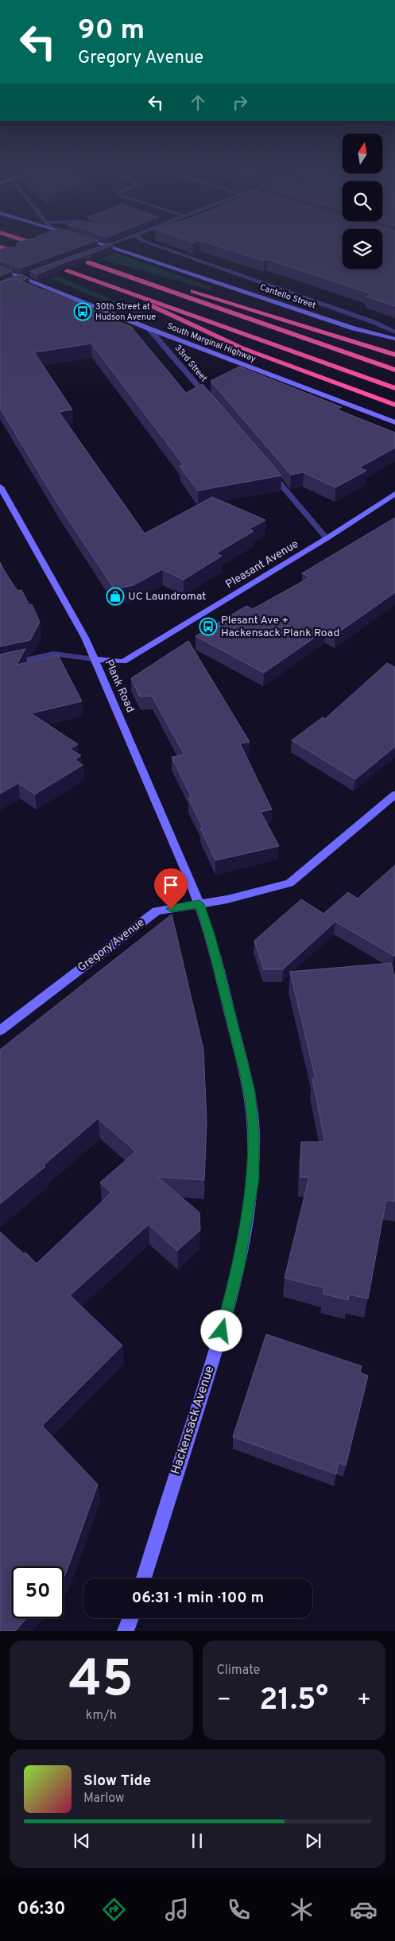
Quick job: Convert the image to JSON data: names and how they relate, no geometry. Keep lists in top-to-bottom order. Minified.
{"streets":{"main road":["Cantello Street","South Marginal Highway","Pleasant Avenue","Plank Road","Gregory Avenue","Hackensack Avenue"],"street":["33rd Street"]},"crossings":[["South Marginal Highway","33rd Street"],["Pleasant Avenue","Plank Road"],["Plank Road","Gregory Avenue"],["Plank Road","Hackensack Avenue"],["Gregory Avenue","Hackensack Avenue"]],"places":{"bus stop":["30th Street at Hudson Avenue","Plesant Ave + Hackensack Plank Road"],"shop":["UC Laundromat"]},"north":"top","page":{"turn":["90 m","Gregory Avenue"],"limit":"50","trip":"06:31 · 1 min · 100 m","tile":[["45","km/h"],"Climate"],"heat":["−","21.5°","+"],"song":["Slow Tide","Marlow"],"tabs":"06:30"}}
